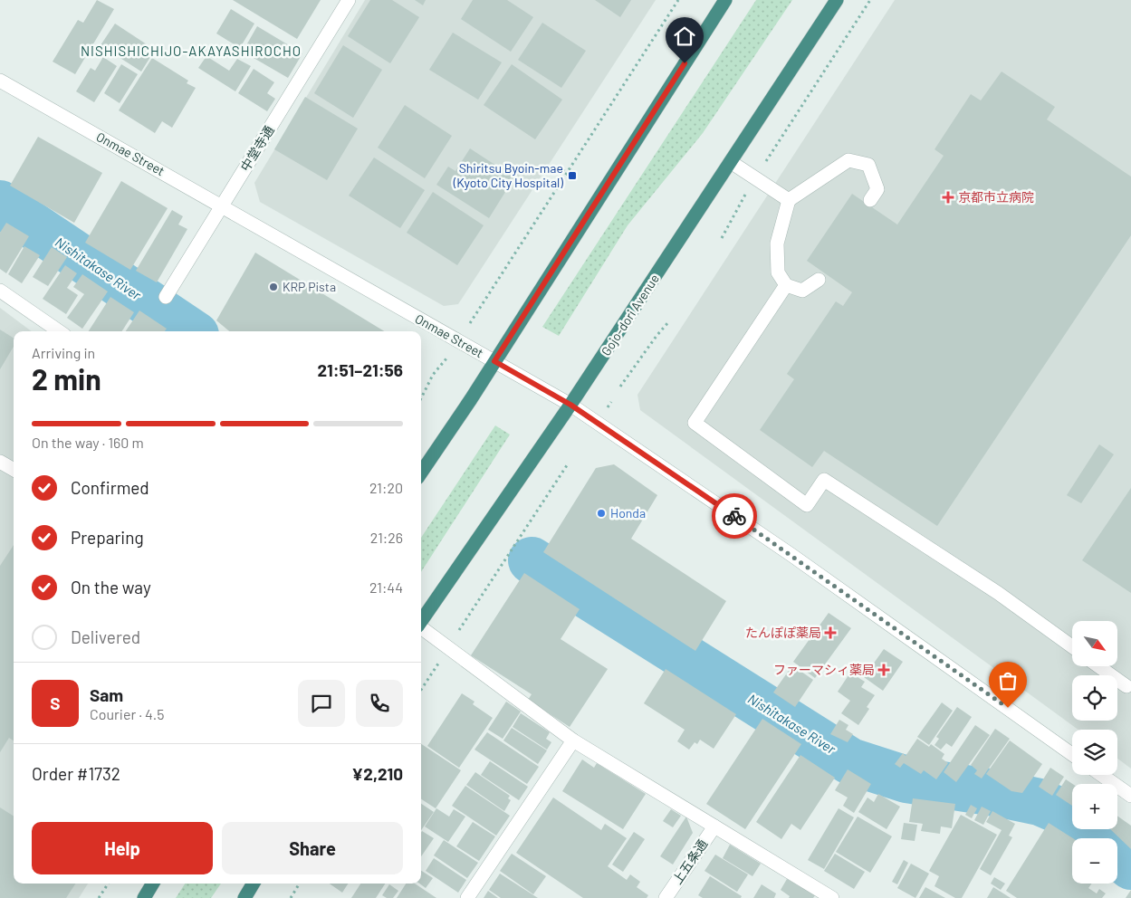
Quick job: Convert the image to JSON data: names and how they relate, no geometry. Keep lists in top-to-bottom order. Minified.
{"streets":{"highway":["Gojo-dori Avenue"],"street":["中堂寺通","Onmae Street","上五条通"]},"crossings":[["中堂寺通","Onmae Street"],["Onmae Street","Gojo-dori Avenue"]],"districts":["NISHISHICHIJO-AKAYASHIROCHO"],"water":["Nishitakase River"],"places":{"transit":["Shiritsu Byoin-mae (Kyoto City Hospital)"],"health":["京都市立病院","たんぽぽ薬局","ファーマシィ薬局"],"other":["KRP Pista","Honda"]},"north":"bottom right","page":{"heading":["2 min","Arriving in","21:51–21:56"],"panel":["Sam","Courier · 4.5","Order #1732","¥2,210"],"bar":"On the way · 160 m","list":[["Confirmed","21:20"],["Preparing","21:26"],["On the way","21:44"],"Delivered"],"map_buttons":["+","−"],"round":"S","buttons":["Help","Share"]}}
